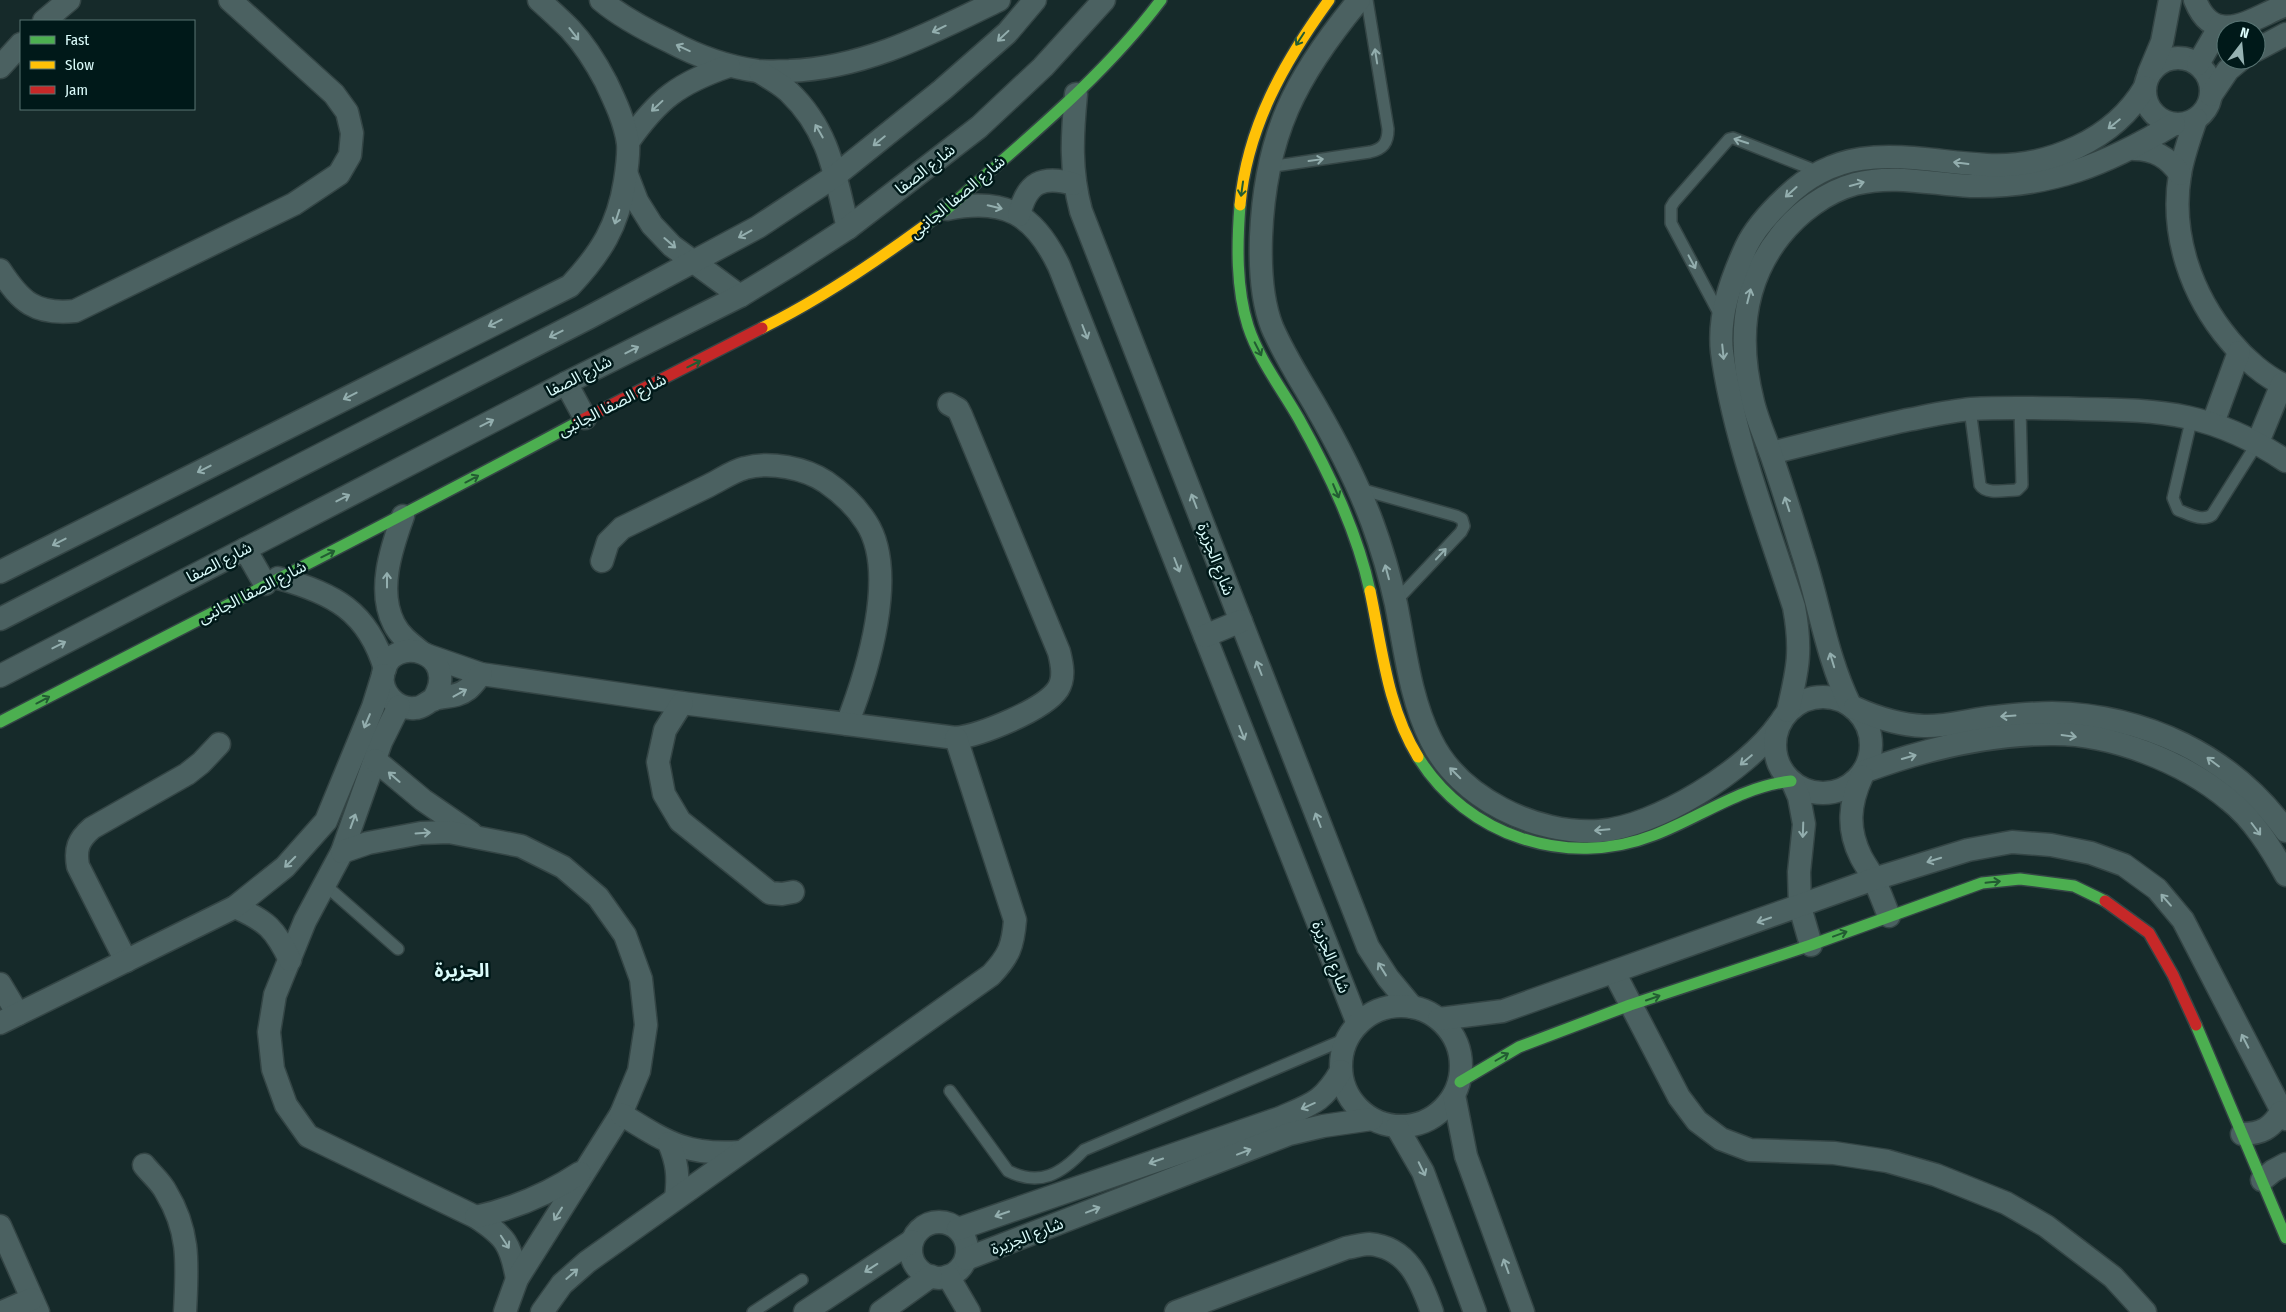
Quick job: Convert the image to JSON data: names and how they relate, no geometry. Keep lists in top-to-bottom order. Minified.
{"streets":{"street":["شارع الصفا","شارع الصفا الجانبى","شارع الجزيرة"]},"crossings":[["شارع الصفا الجانبى","شارع الجزيرة"]],"districts":["الجزيرة"],"legend":["Fast","Slow","Jam"],"north":"top"}
